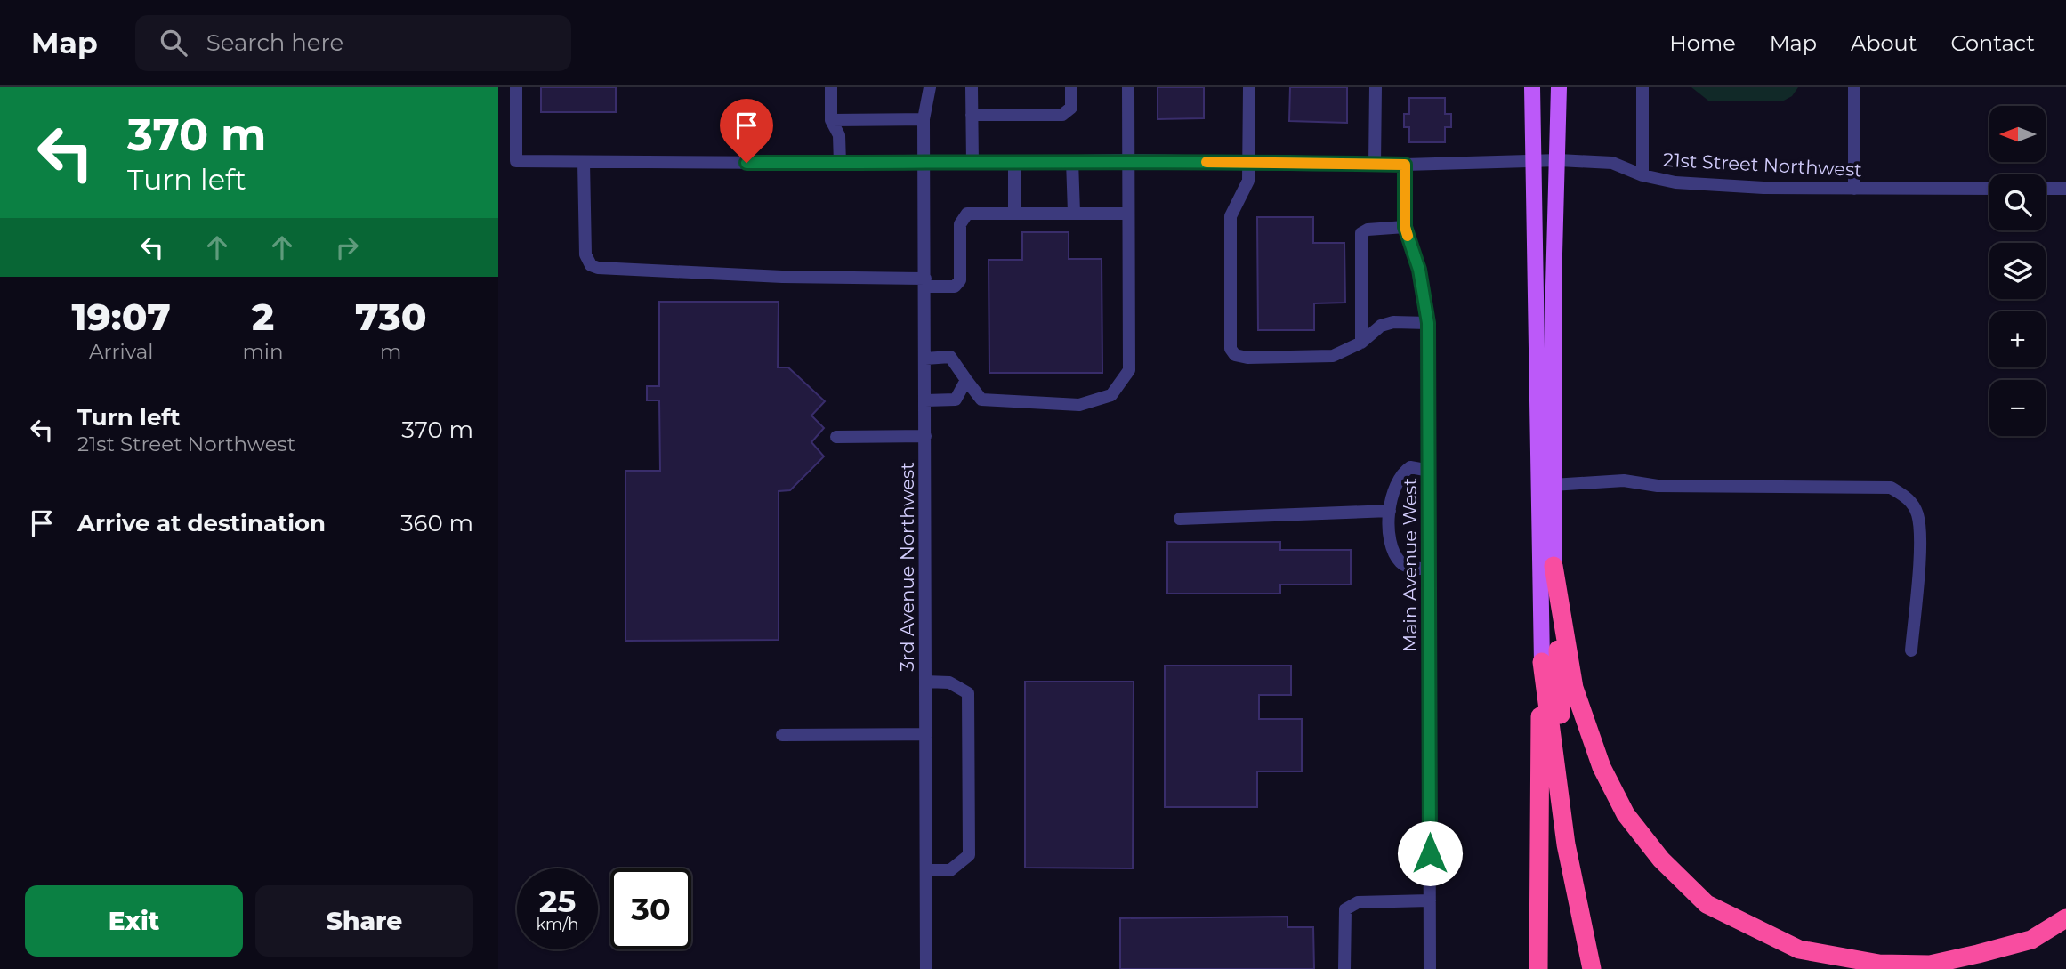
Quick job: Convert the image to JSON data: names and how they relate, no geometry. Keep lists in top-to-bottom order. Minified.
{"streets":{"street":["21st Street Northwest","Main Avenue West","3rd Avenue Northwest"]},"crossings":[["21st Street Northwest","Main Avenue West"],["21st Street Northwest","3rd Avenue Northwest"]],"north":"left","page":{"header":"Map","search":"Search here","nav":["Home","Map","About","Contact"],"turn":["370 m","Turn left"],"map_buttons":["+","−"],"eta":["19:07","Arrival","2","min","730","m"],"list":[{"name":"Turn left","note":"21st Street Northwest","value":"370 m"},{"name":"Arrive at destination","value":"360 m"}],"speed":"25 km/h","limit":"30","buttons":["Exit","Share"]}}
